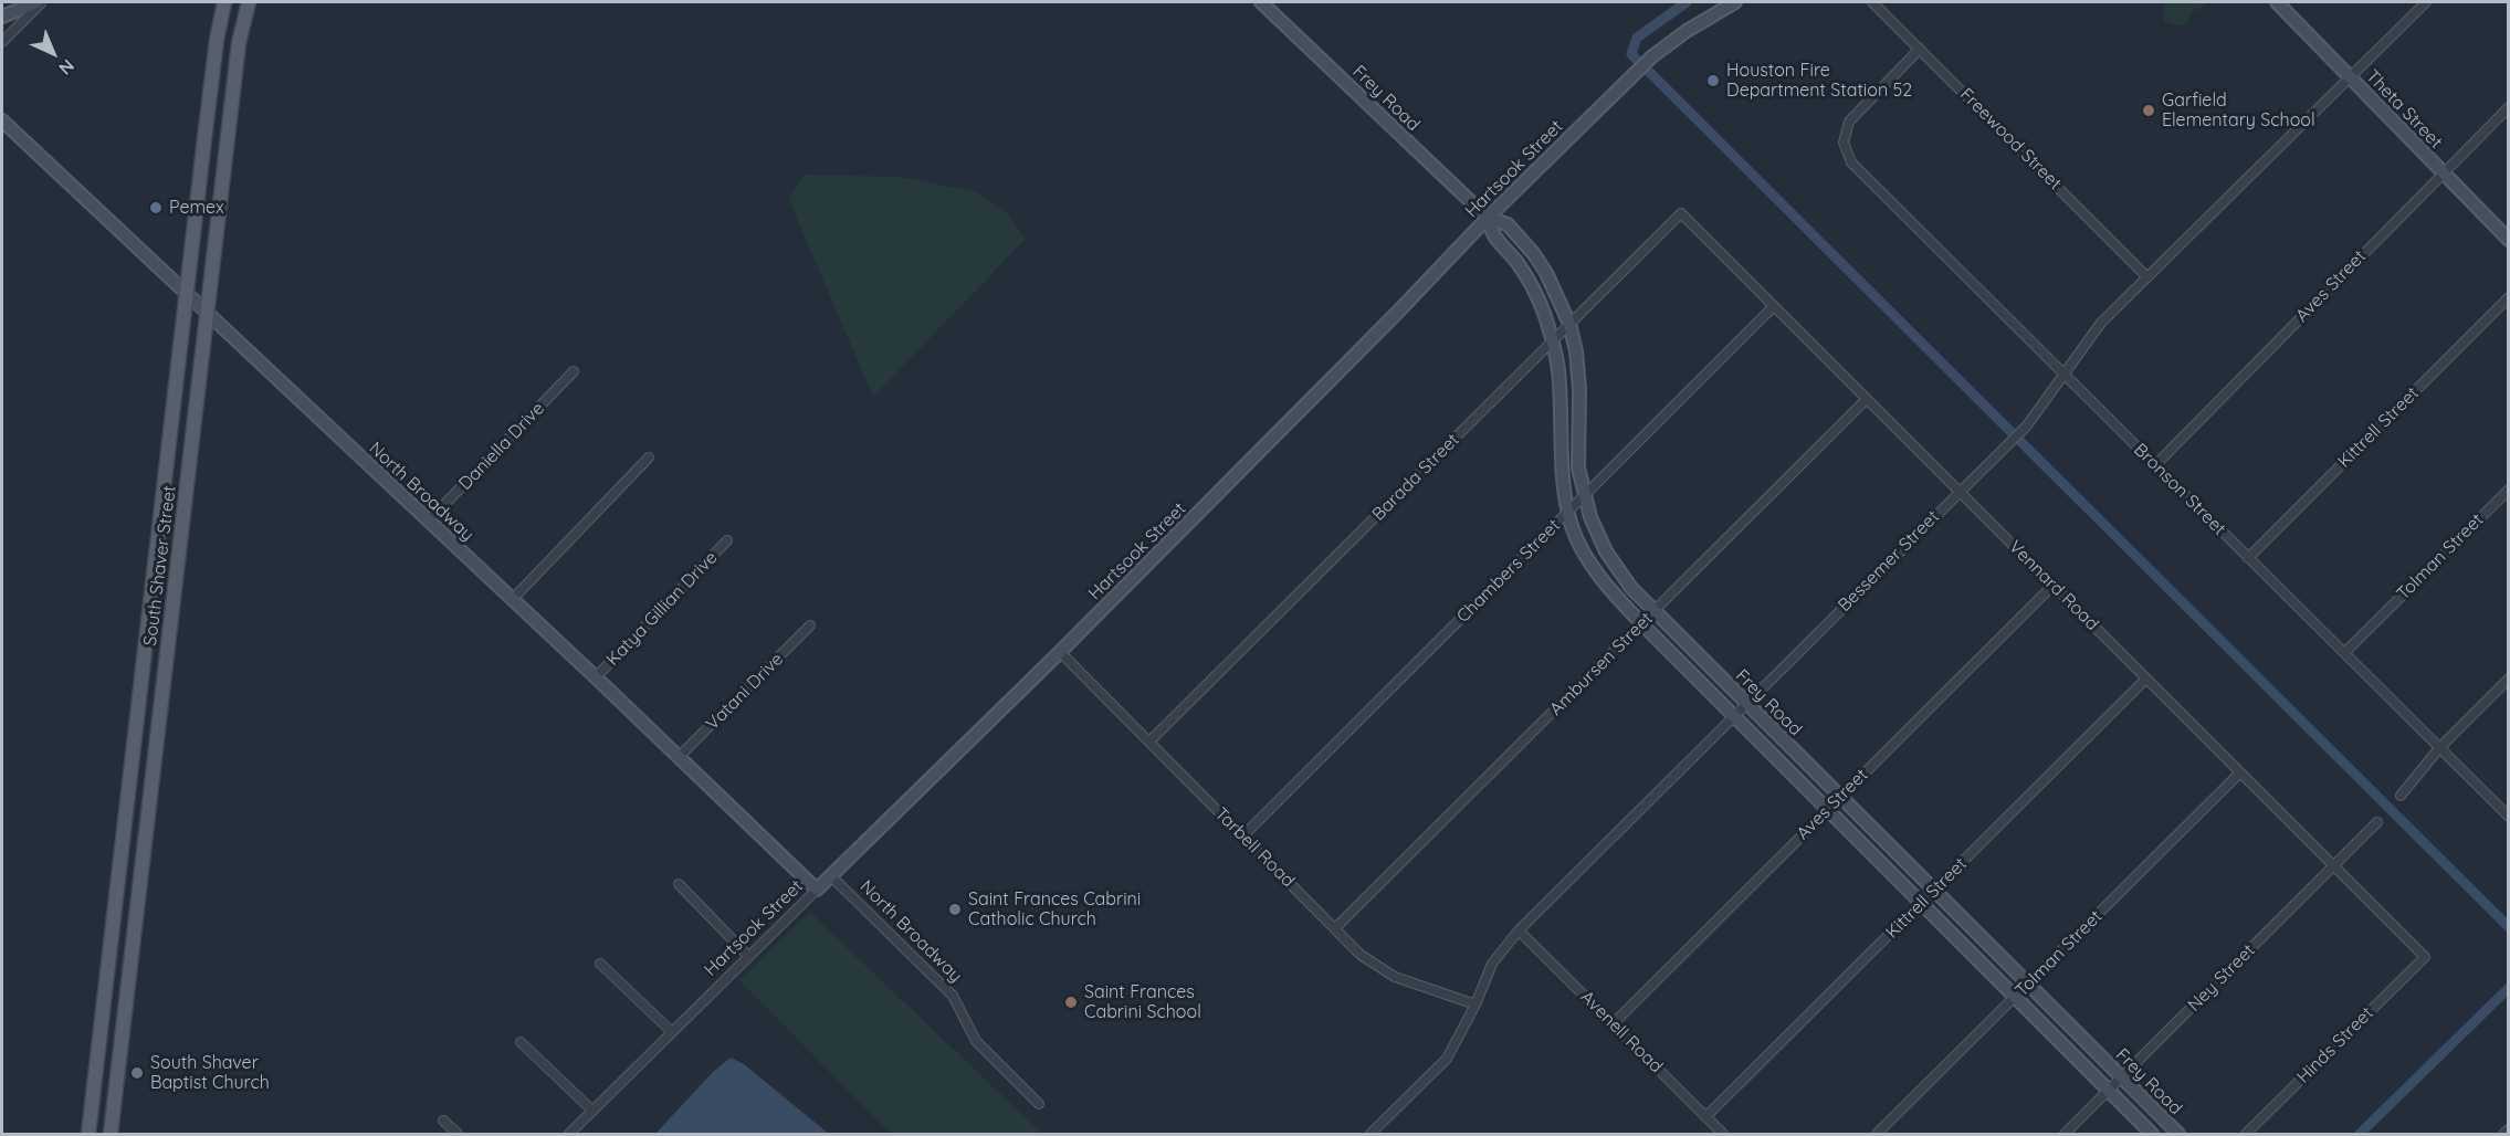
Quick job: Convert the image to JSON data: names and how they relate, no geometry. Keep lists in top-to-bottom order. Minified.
{"streets":{"main road":["South Shaver Street"],"street":["Frey Road","Theta Street","Freewood Street","Hartsook Street","Aves Street","Kittrell Street","Daniella Drive","Barada Street","Bronson Street","North Broadway","Tolman Street","Bessemer Street","Chambers Street","Vennard Road","Katya Gillian Drive","Ambursen Street","Vatani Drive","Tarbell Road","Ney Street","Avenell Road","Hinds Street"]},"crossings":[["Frey Road","Hartsook Street"],["Frey Road","Aves Street"],["Frey Road","Kittrell Street"],["Frey Road","Barada Street"],["Frey Road","Tolman Street"],["Frey Road","Bessemer Street"],["Frey Road","Chambers Street"],["Frey Road","Ambursen Street"],["Frey Road","Ney Street"],["Theta Street","Aves Street"],["Theta Street","Bessemer Street"],["Freewood Street","Bronson Street"],["Freewood Street","Bessemer Street"],["Hartsook Street","North Broadway"],["Hartsook Street","Tarbell Road"],["Aves Street","Bronson Street"],["Aves Street","Vennard Road"],["Aves Street","Avenell Road"],["Kittrell Street","Bronson Street"],["Kittrell Street","Vennard Road"],["Kittrell Street","Avenell Road"],["Daniella Drive","North Broadway"],["Barada Street","Vennard Road"],["Barada Street","Tarbell Road"],["Bronson Street","Tolman Street"],["Bronson Street","Bessemer Street"],["North Broadway","South Shaver Street"],["North Broadway","Katya Gillian Drive"],["North Broadway","Vatani Drive"],["Tolman Street","Vennard Road"],["Bessemer Street","Vennard Road"],["Bessemer Street","Tarbell Road"],["Bessemer Street","Avenell Road"],["Chambers Street","Vennard Road"],["Chambers Street","Tarbell Road"],["Vennard Road","Ambursen Street"],["Vennard Road","Ney Street"],["Vennard Road","Hinds Street"],["Ambursen Street","Tarbell Road"]],"places":["Houston Fire Department Station 52","Garfield Elementary School","Pemex","Saint Frances Cabrini Catholic Church","Saint Frances Cabrini School","South Shaver Baptist Church"],"north":"bottom right"}
